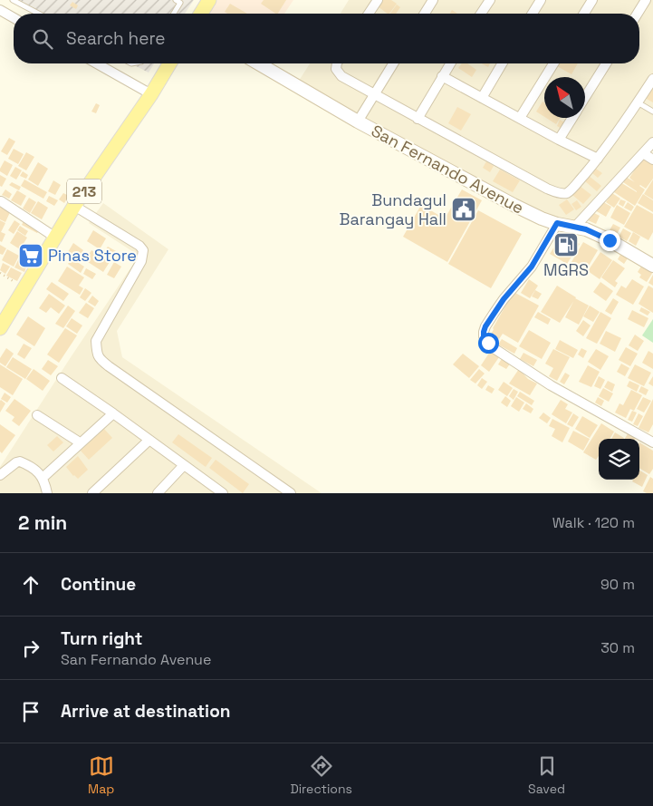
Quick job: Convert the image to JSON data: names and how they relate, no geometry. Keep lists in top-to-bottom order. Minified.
{"streets":{"main road":["San Fernando Avenue","213"]},"places":{"public building":["Bundagul Barangay Hall"],"fuel station":["MGRS"],"supermarket":["Pinas Store"]},"north":"top left","page":{"search":"Search here","heading":["2 min","Walk · 120 m"],"list":[["Continue","90 m"],["Turn right","San Fernando Avenue","30 m"],"Arrive at destination"],"nav":["Map","Directions","Saved"]}}
